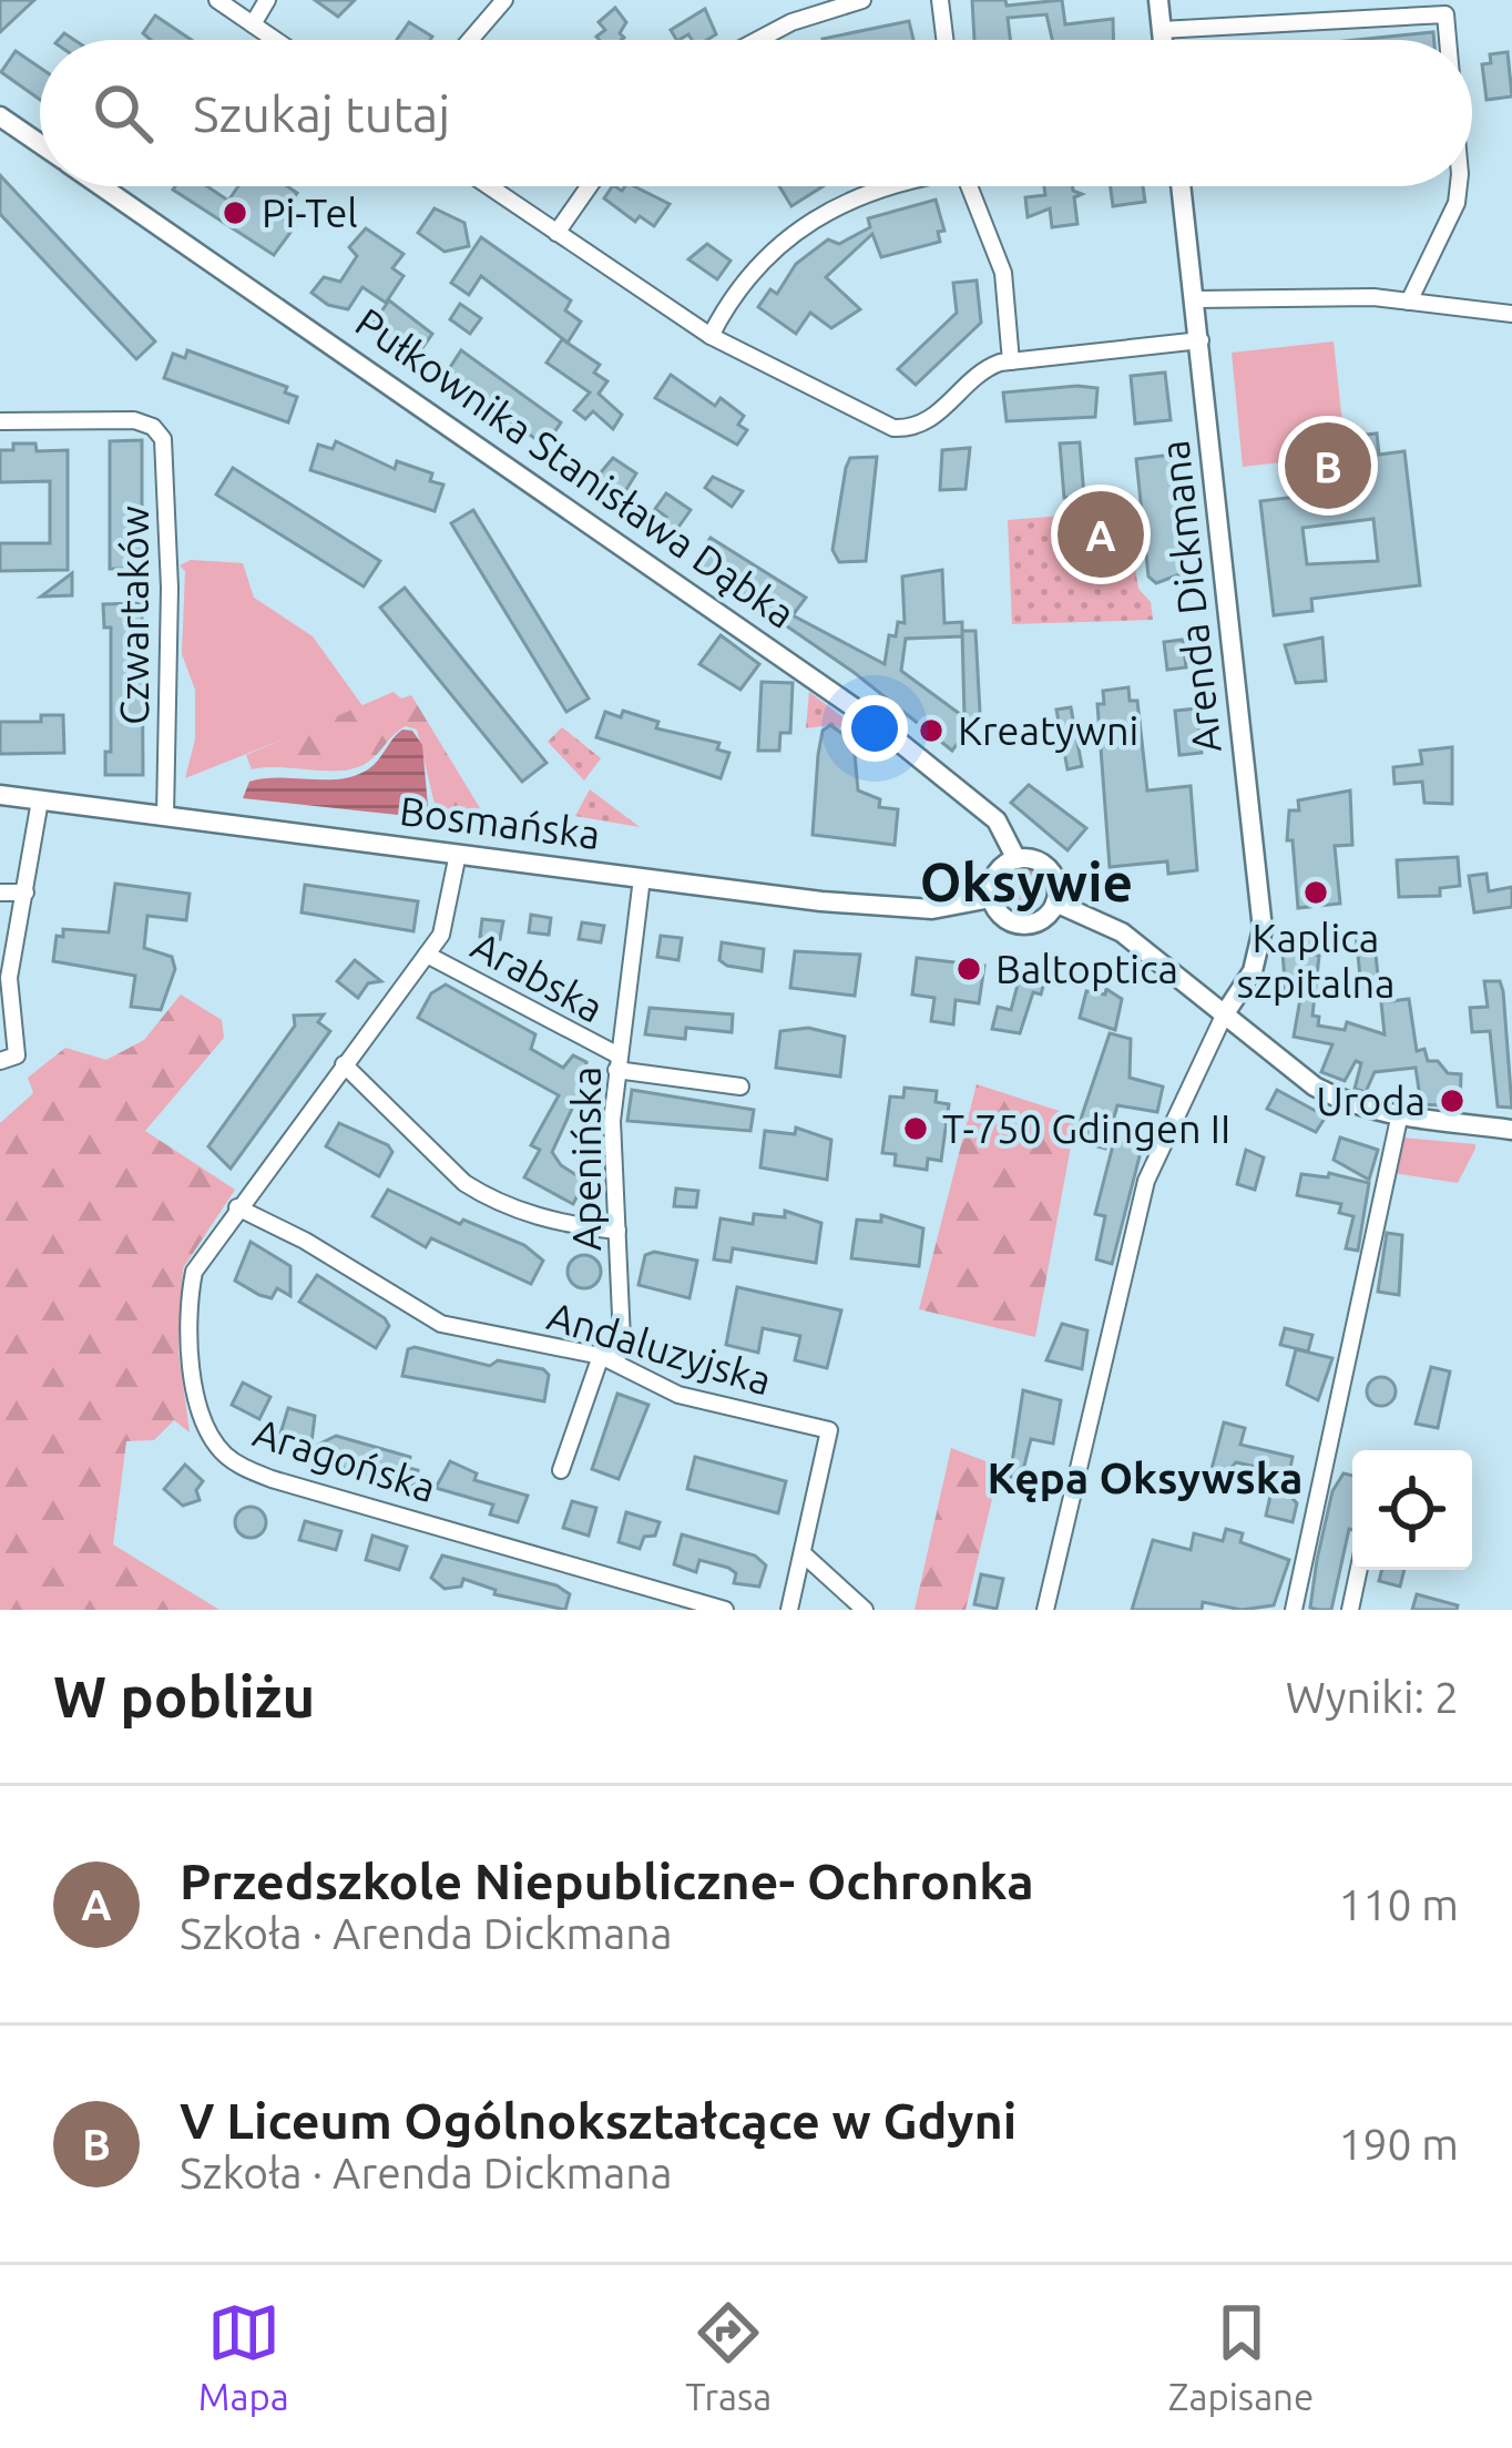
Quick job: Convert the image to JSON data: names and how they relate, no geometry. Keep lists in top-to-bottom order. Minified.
{"streets":{"street":["Pułkownika Stanisława Dąbka","Arenda Dickmana","Czwartaków","Bosmańska","Arabska","Apenińska","Andaluzyjska","Aragońska"]},"crossings":[["Pułkownika Stanisława Dąbka","Bosmańska"],["Czwartaków","Bosmańska"],["Bosmańska","Apenińska"],["Bosmańska","Aragońska"],["Arabska","Apenińska"],["Arabska","Aragońska"],["Apenińska","Andaluzyjska"],["Andaluzyjska","Aragońska"]],"districts":["Oksywie","Kępa Oksywska"],"places":["Pi-Tel","Kreatywni","Kaplica szpitalna","Baltoptica","Uroda","T-750 Gdingen II"],"page":{"search":"Szukaj tutaj","pins":["B","A"],"heading":["W pobliżu","Wyniki: 2"],"list":[{"mark":"A","name":"Przedszkole Niepubliczne- Ochronka","note":"Szkoła · Arenda Dickmana","value":"110 m"},{"mark":"B","name":"V Liceum Ogólnokształcące w Gdyni","note":"Szkoła · Arenda Dickmana","value":"190 m"}],"nav":["Mapa","Trasa","Zapisane"]}}
